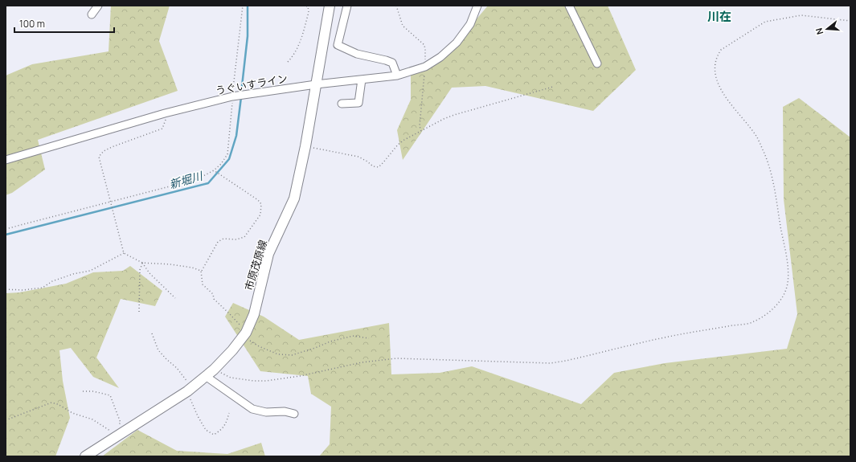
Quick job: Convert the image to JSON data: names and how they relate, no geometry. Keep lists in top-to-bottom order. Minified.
{"streets":{"main road":["市原茂原線"],"street":["うぐいすライン"]},"crossings":[["うぐいすライン","市原茂原線"]],"districts":["川在"],"water":["新堀川"],"scale_bar":"100 m","north":"left"}
